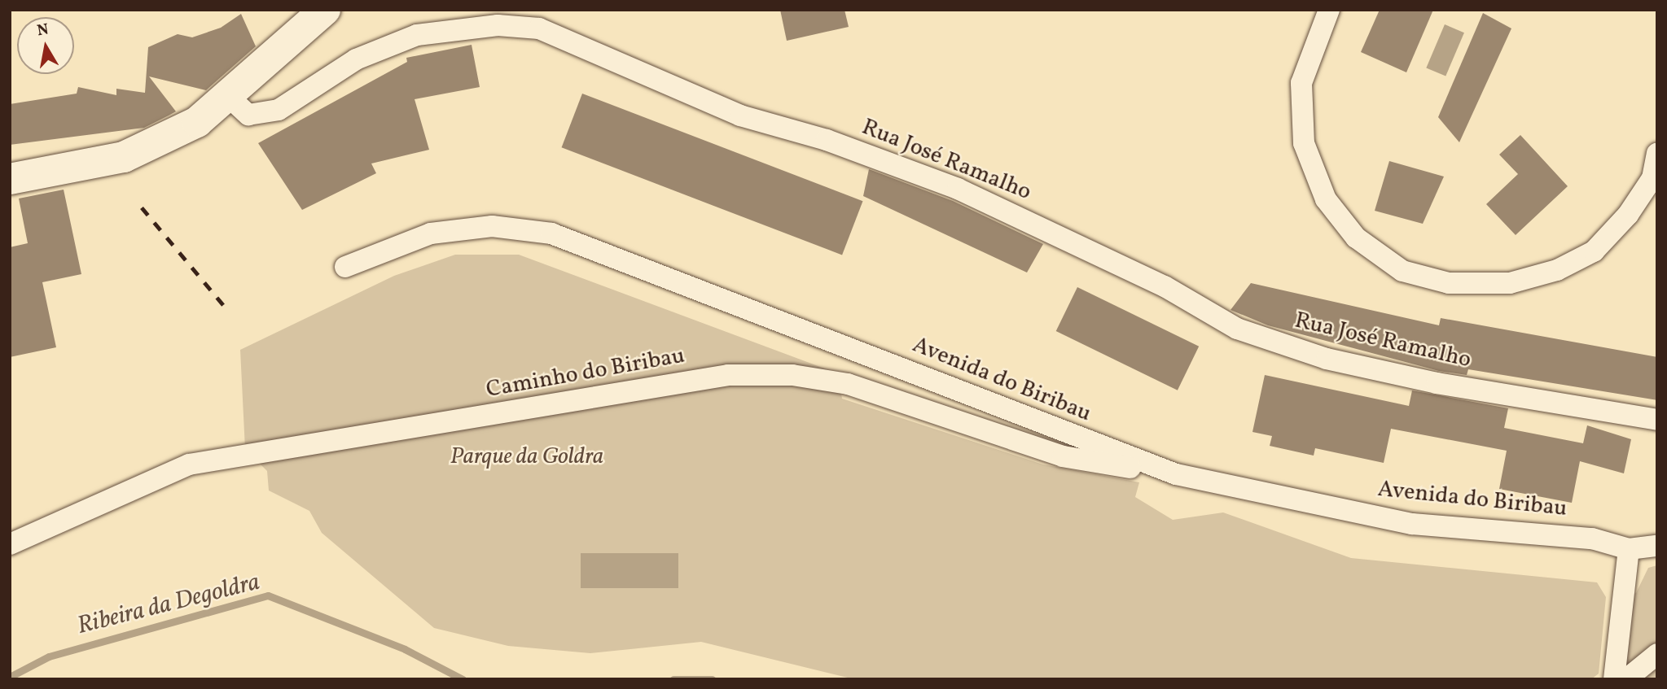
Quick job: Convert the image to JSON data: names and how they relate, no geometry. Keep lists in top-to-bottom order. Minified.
{"streets":{"street":["Rua José Ramalho","Caminho do Biribau","Avenida do Biribau"]},"crossings":[["Caminho do Biribau","Avenida do Biribau"]],"water":["Ribeira da Degoldra"],"parks":["Parque da Goldra"],"north":"top"}
